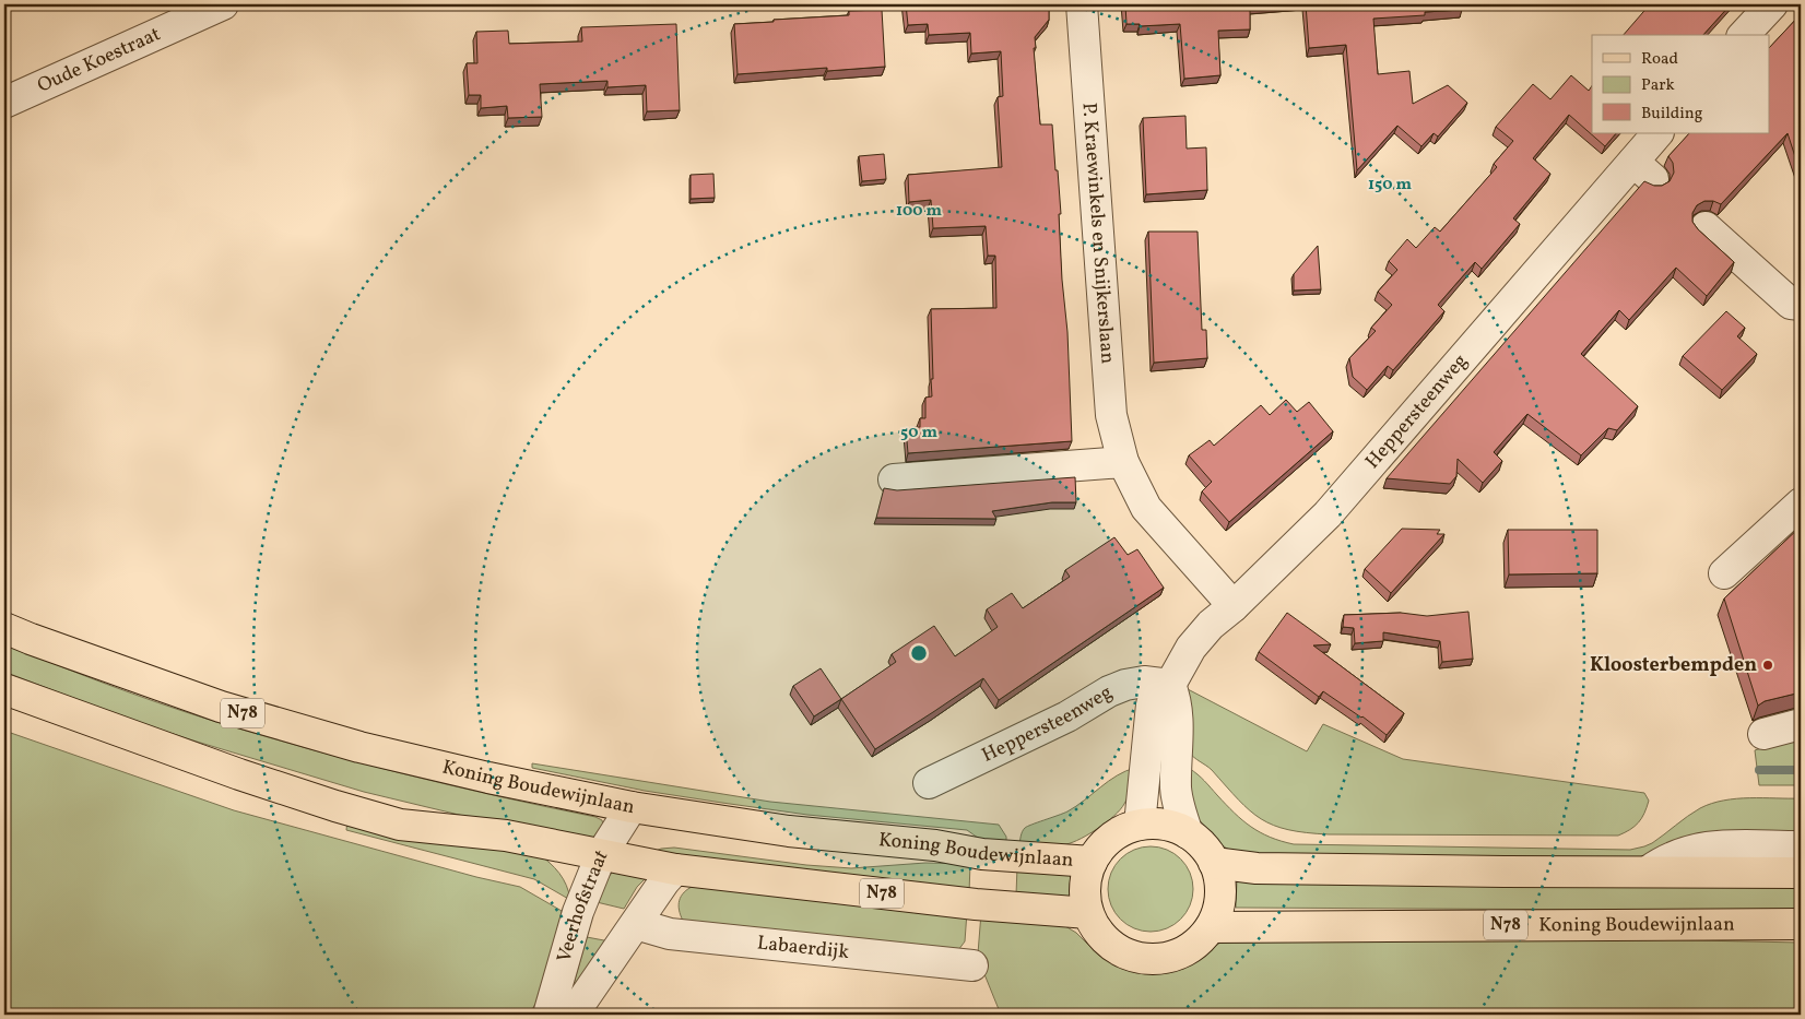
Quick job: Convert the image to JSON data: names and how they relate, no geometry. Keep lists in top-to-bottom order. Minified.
{"streets":{"main road":["N78","Koning Boudewijnlaan"],"street":["Oude Koestraat","P. Kraewinkels en Snijkerslaan","Heppersteenweg","Veerhofstraat","Labaerdijk"]},"crossings":[["P. Kraewinkels en Snijkerslaan","Heppersteenweg"],["Heppersteenweg","N78"],["Heppersteenweg","Koning Boudewijnlaan"],["N78","Koning Boudewijnlaan"],["N78","Veerhofstraat"],["Koning Boudewijnlaan","Veerhofstraat"],["Veerhofstraat","Labaerdijk"]],"places":["Kloosterbempden"],"legend":["Road","Park","Building"],"rings":["150 m","100 m","50 m"]}
